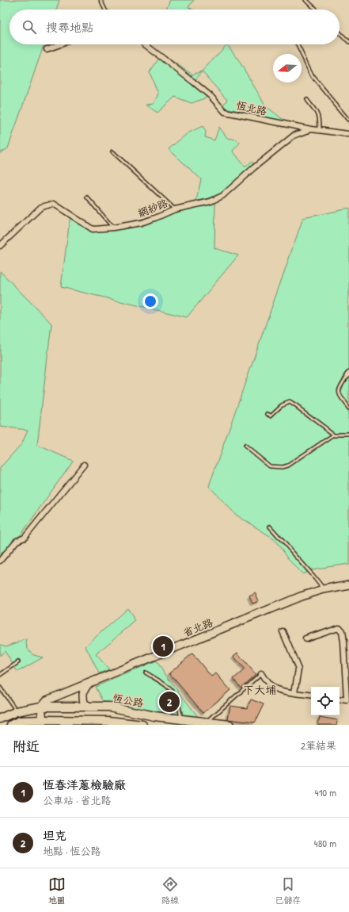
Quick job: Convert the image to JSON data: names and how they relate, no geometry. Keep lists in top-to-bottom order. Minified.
{"streets":{"main road":["省北路","恆公路"],"street":["恆北路","網紗路"]},"crossings":[["恆北路","網紗路"],["省北路","恆公路"]],"districts":["下大埔"],"north":"left","page":{"search":"搜尋地點","pins":["1","2"],"heading":["附近","2筆結果"],"list":[{"mark":"1","name":"恆春洋蔥檢驗廠","note":"公車站 · 省北路","value":"410 m"},{"mark":"2","name":"坦克","note":"地點 · 恆公路","value":"480 m"}],"nav":["地圖","路線","已儲存"]}}
